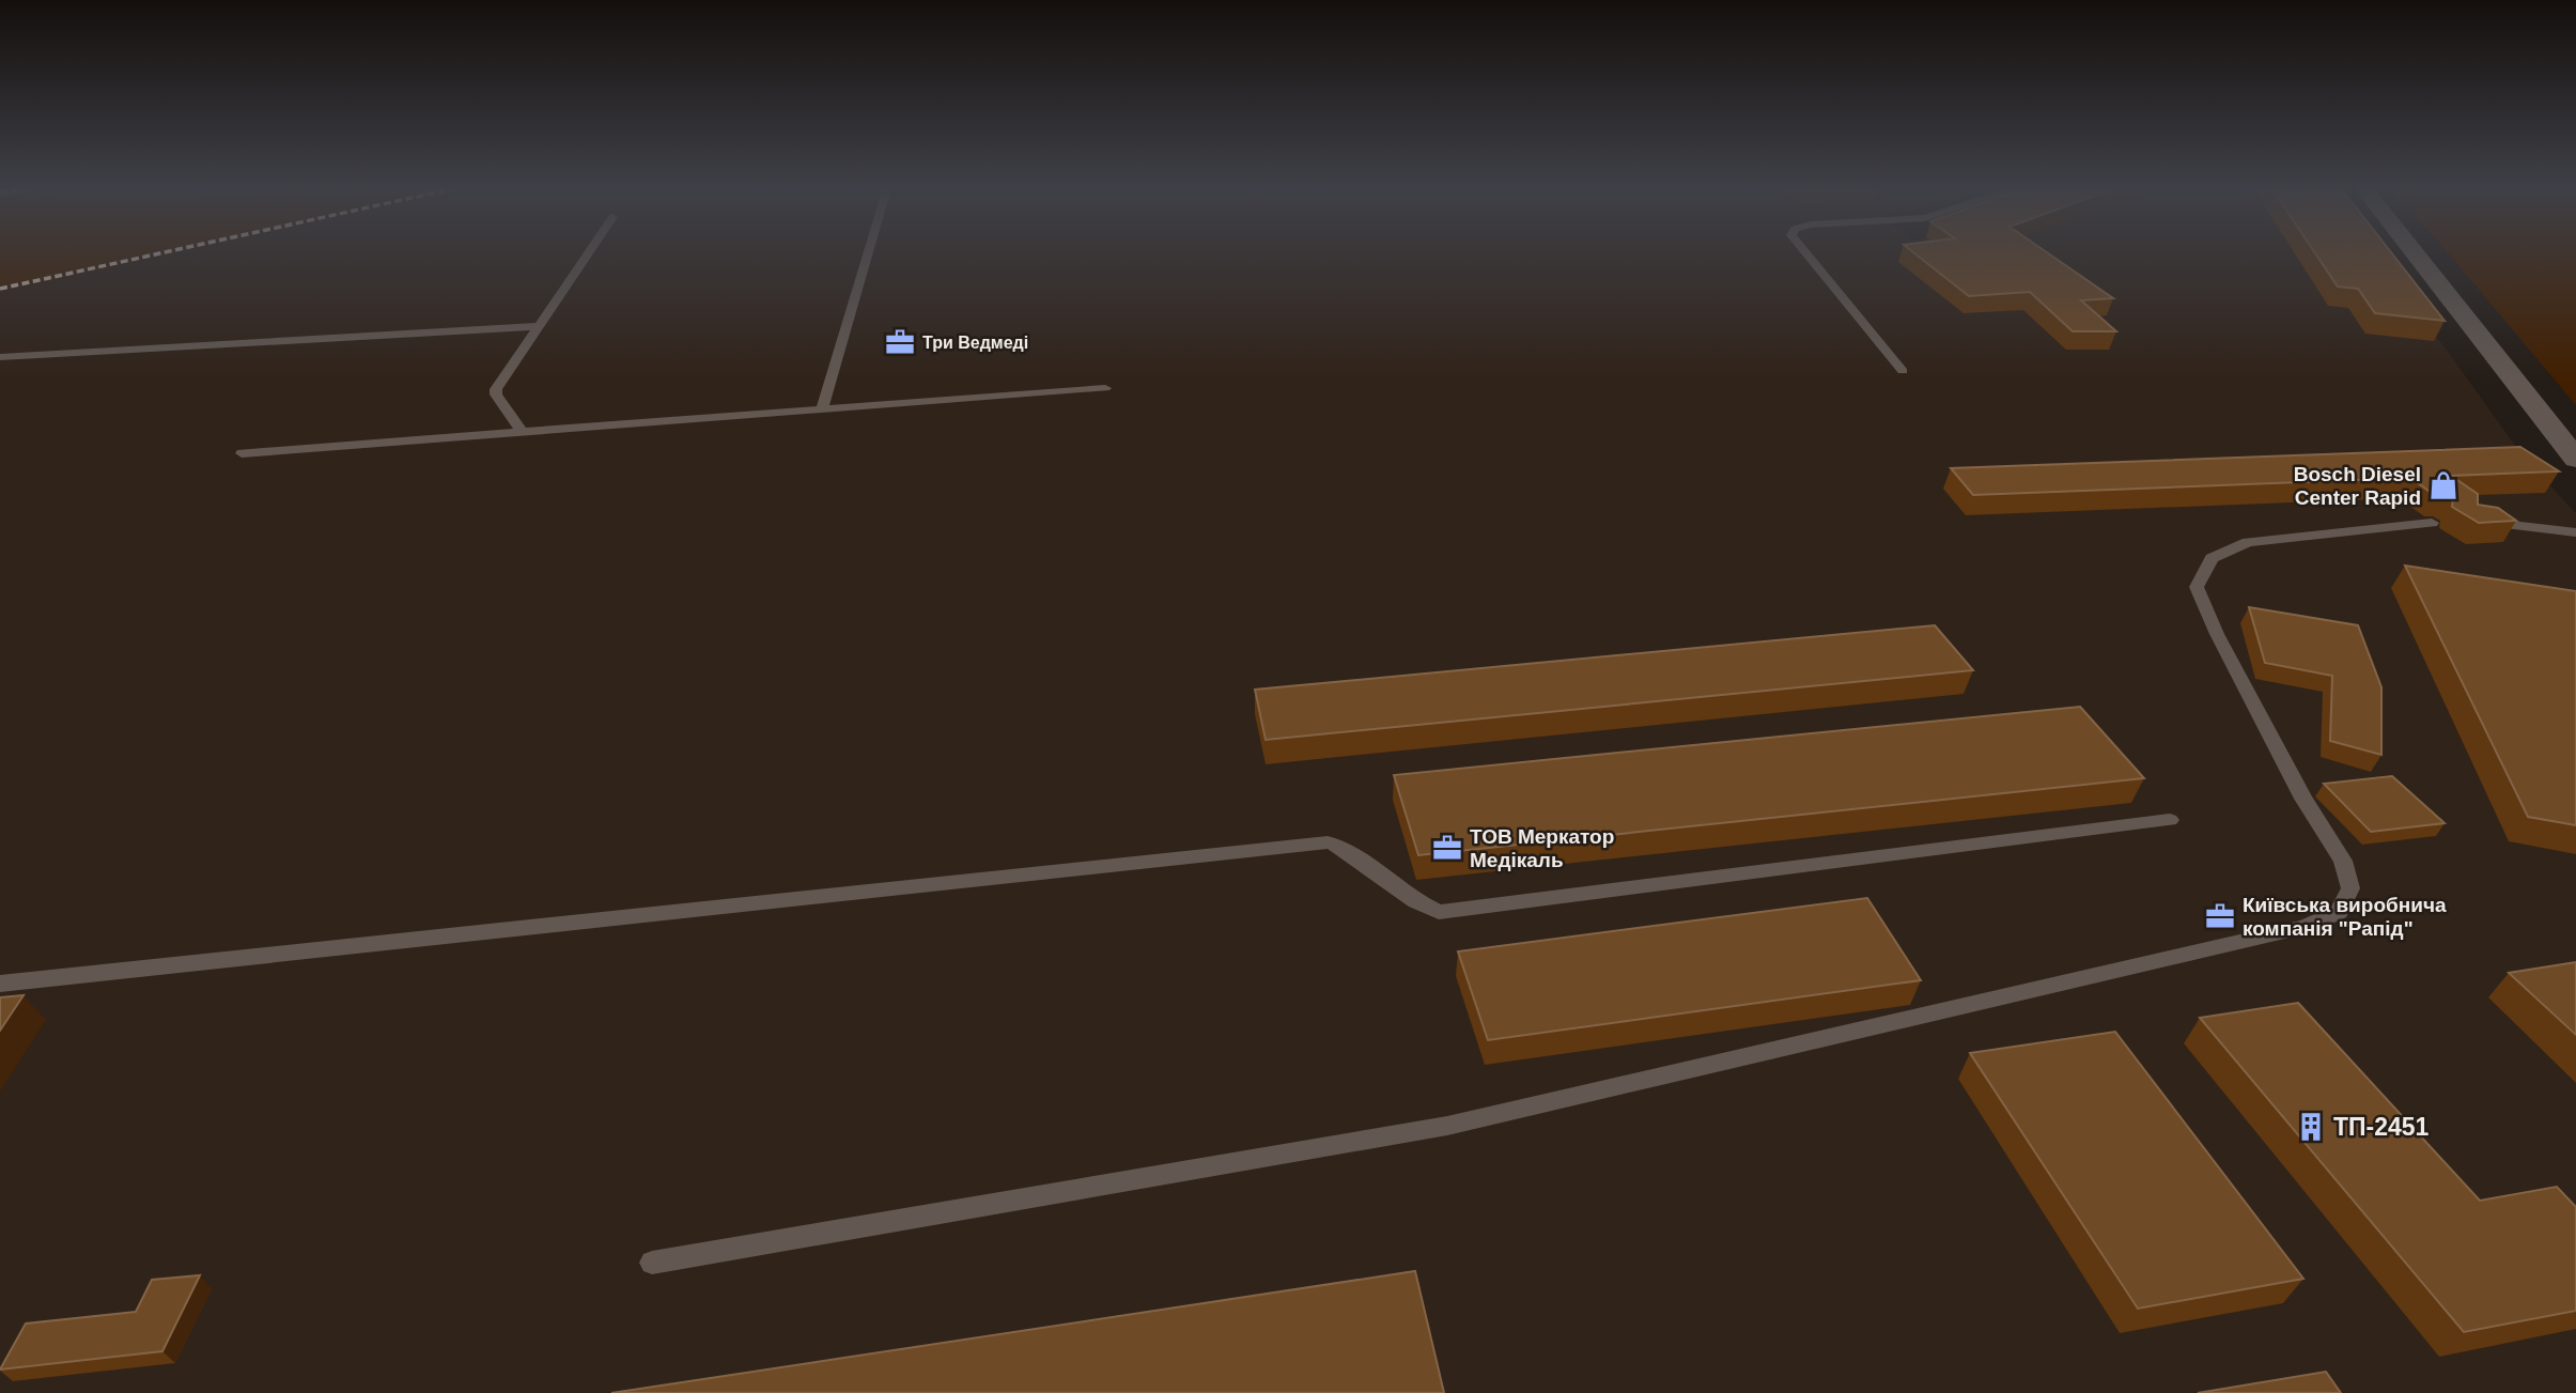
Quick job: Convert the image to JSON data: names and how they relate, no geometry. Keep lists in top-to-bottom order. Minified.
{"places":{"office":["Три Ведмеді","ТОВ Меркатор Медікаль","Київська виробнича компанія \"Рапід\""],"shop":["Bosch Diesel Center Rapid"],"building":["ТП-2451"]}}
